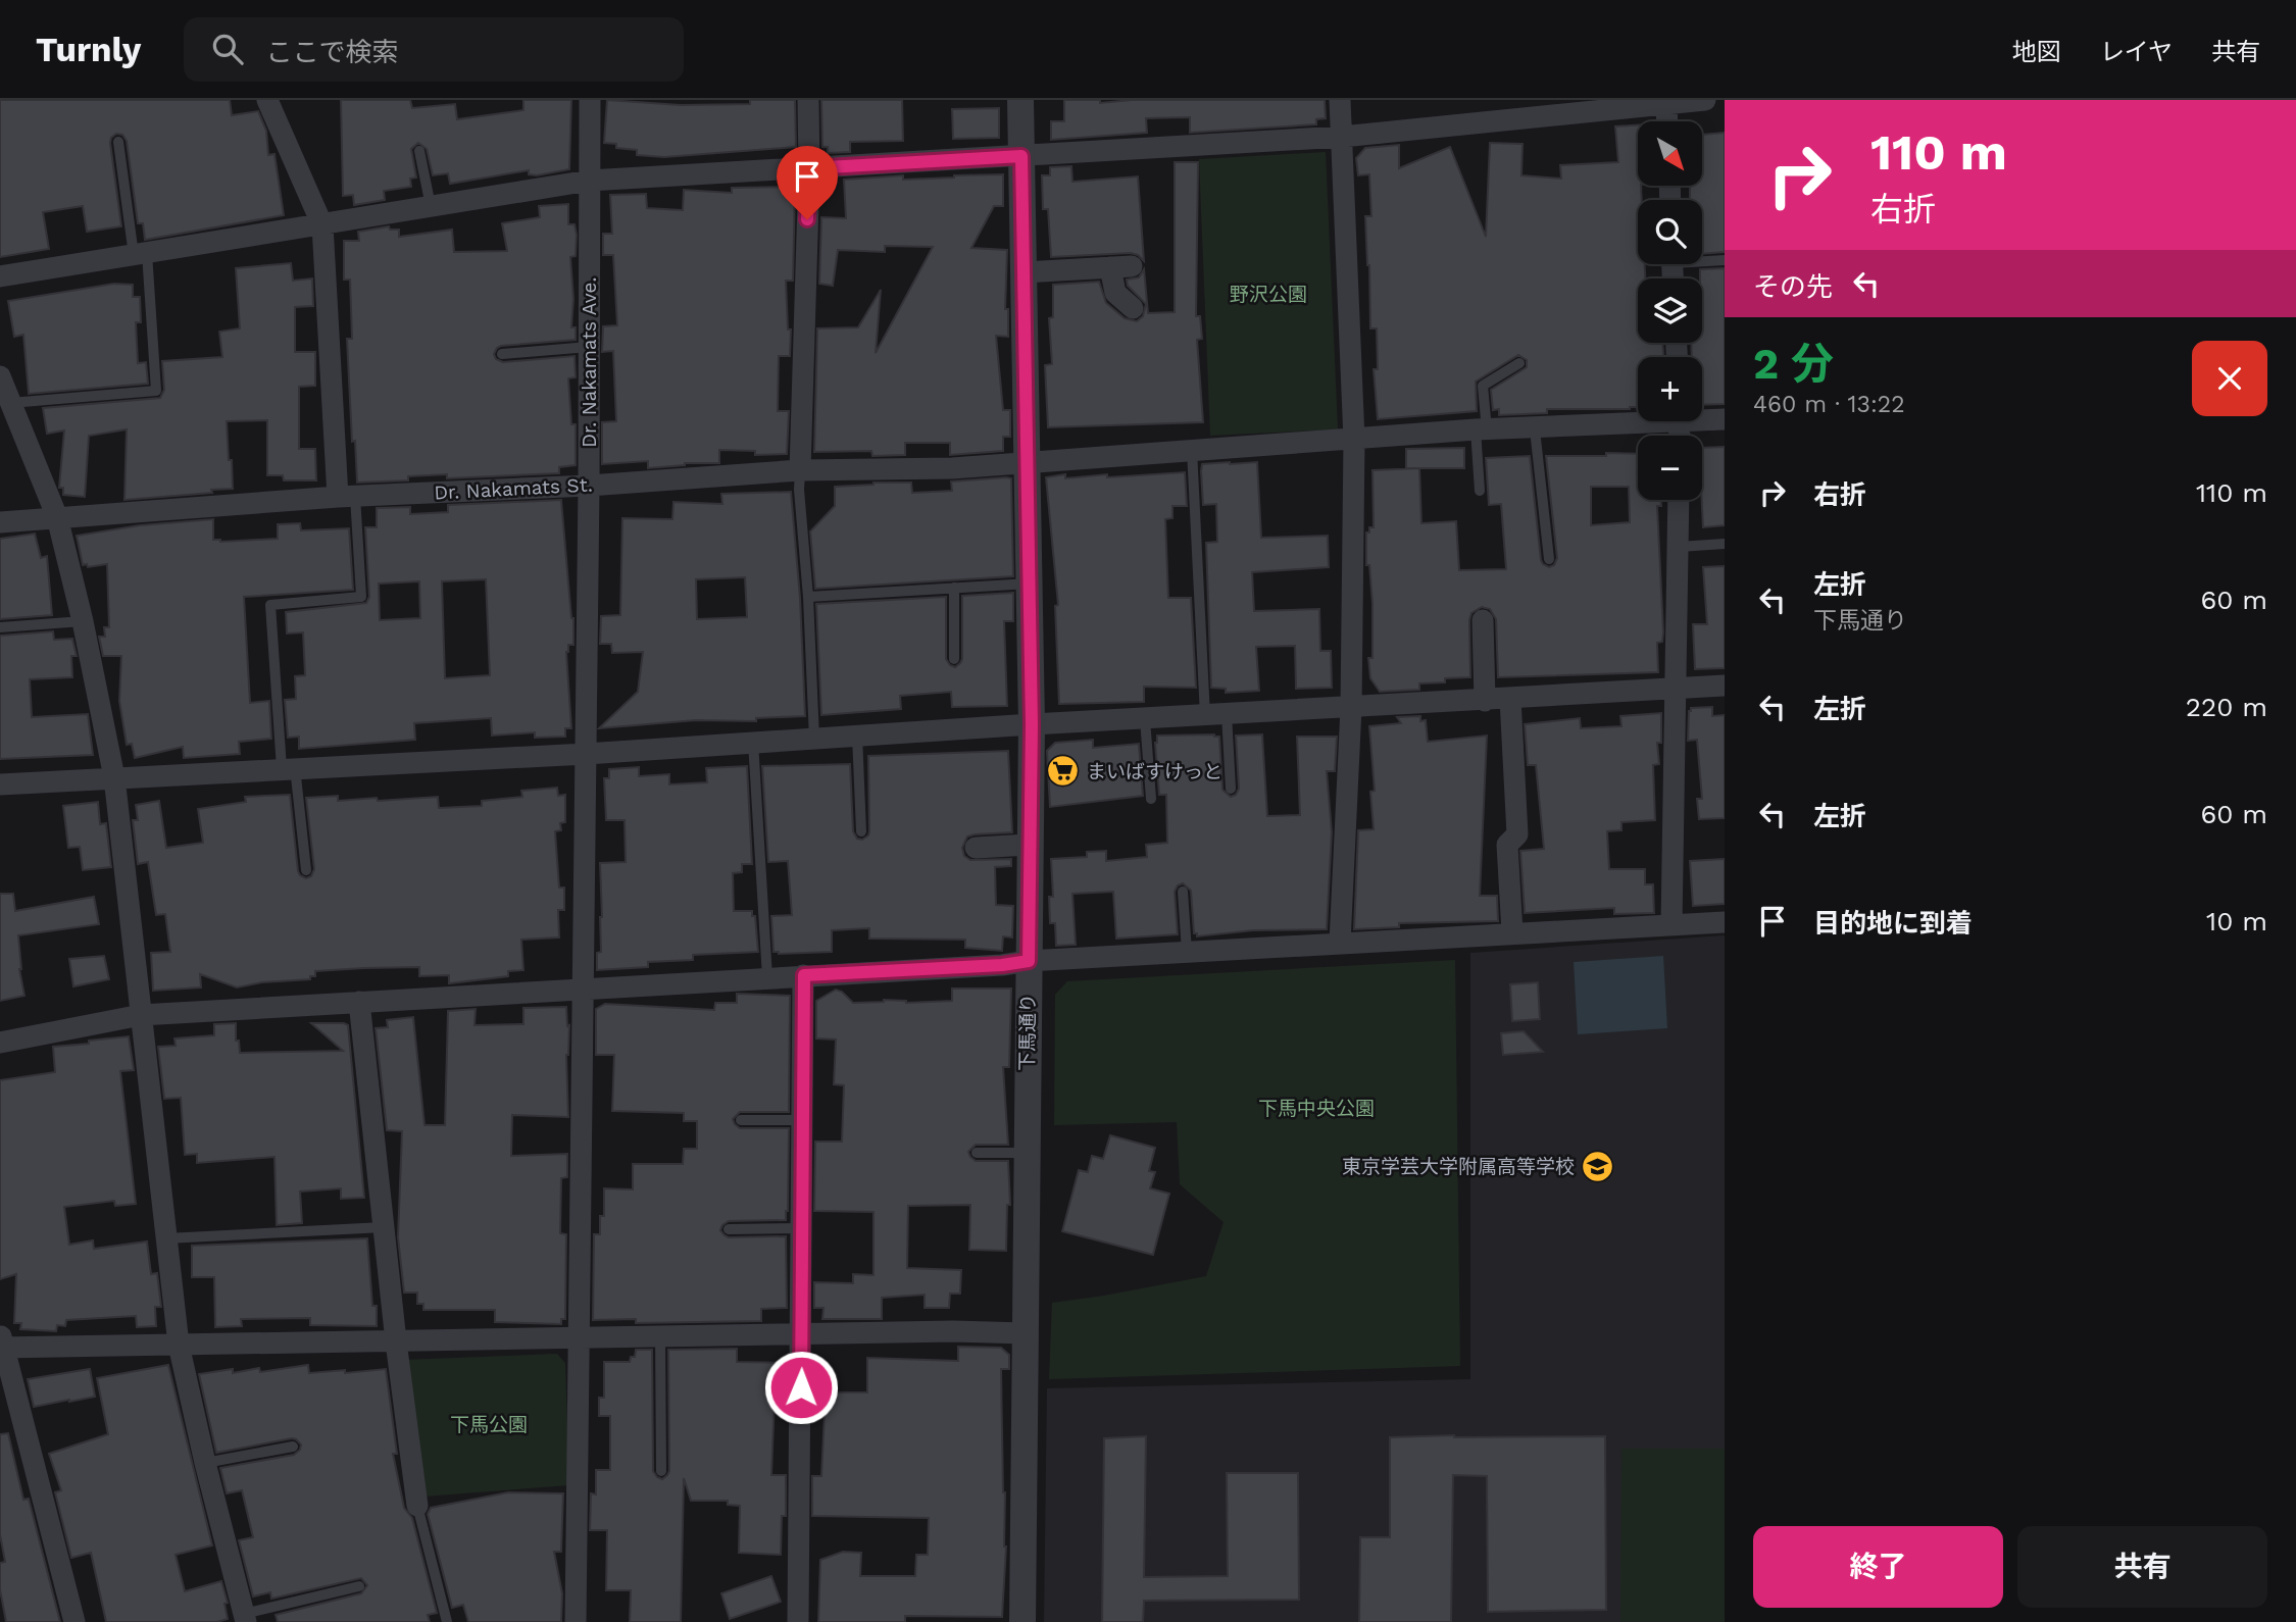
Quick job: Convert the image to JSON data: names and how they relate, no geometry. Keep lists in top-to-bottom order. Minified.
{"streets":{"street":["Dr. Nakamats Ave.","Dr. Nakamats St.","下馬通り"]},"crossings":[["Dr. Nakamats Ave.","Dr. Nakamats St."],["Dr. Nakamats St.","下馬通り"]],"parks":["野沢公園","下馬中央公園","下馬公園"],"places":{"supermarket":["まいばすけっと"],"school or university":["東京学芸大学附属高等学校"]},"north":"bottom right","page":{"header":"Turnly","search":"ここで検索","nav":["地図","レイヤ","共有"],"turn":["110 m","右折"],"map_buttons":["+","−"],"then":"その先","heading":["2 分","460 m · 13:22"],"list":[{"name":"右折","value":"110 m"},{"name":"左折","note":"下馬通り","value":"60 m"},{"name":"左折","value":"220 m"},{"name":"左折","value":"60 m"},{"name":"目的地に到着","value":"10 m"}],"buttons":["終了","共有"]}}
